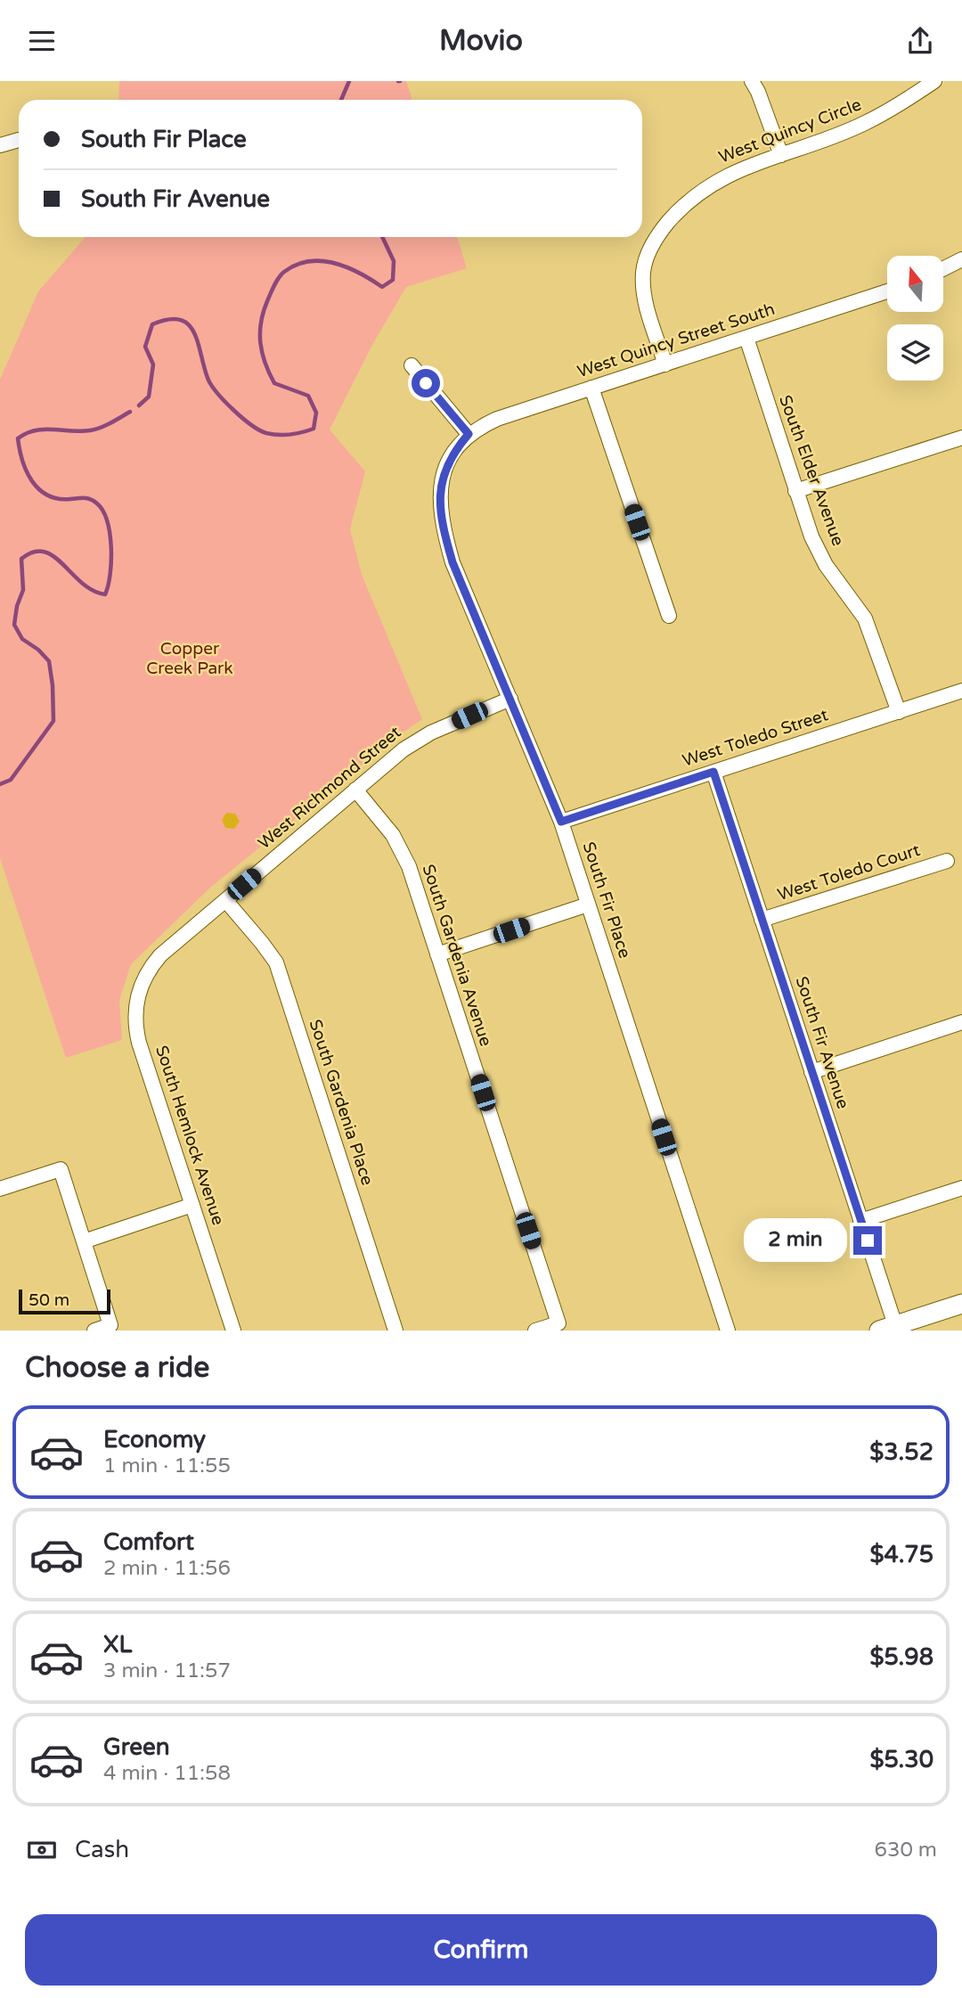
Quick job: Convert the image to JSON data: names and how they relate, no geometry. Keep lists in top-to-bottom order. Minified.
{"streets":{"street":["West Quincy Circle","West Quincy Street South","South Elder Avenue","West Toledo Street","West Richmond Street","West Toledo Court","South Fir Place","South Gardenia Avenue","South Fir Avenue","South Gardenia Place","South Hemlock Avenue"]},"crossings":[["West Quincy Circle","West Quincy Street South"],["West Quincy Street South","South Elder Avenue"],["West Quincy Street South","South Fir Place"],["South Elder Avenue","West Toledo Street"],["West Toledo Street","South Fir Place"],["West Toledo Street","South Fir Avenue"],["West Richmond Street","South Fir Place"],["West Richmond Street","South Gardenia Avenue"],["West Richmond Street","South Gardenia Place"],["West Richmond Street","South Hemlock Avenue"],["West Toledo Court","South Fir Avenue"]],"parks":["Copper Creek Park"],"scale_bar":"50 m","north":"top","page":{"header":"Movio","banner":["South Fir Place","South Fir Avenue"],"bubble":"2 min","scale":"50 m","heading":"Choose a ride","list":[{"name":"Economy","note":"1 min · 11:55","value":"$3.52"},{"name":"Comfort","note":"2 min · 11:56","value":"$4.75"},{"name":"XL","note":"3 min · 11:57","value":"$5.98"},{"name":"Green","note":"4 min · 11:58","value":"$5.30"}],"pay":["Cash","630 m"],"buttons":"Confirm"}}
